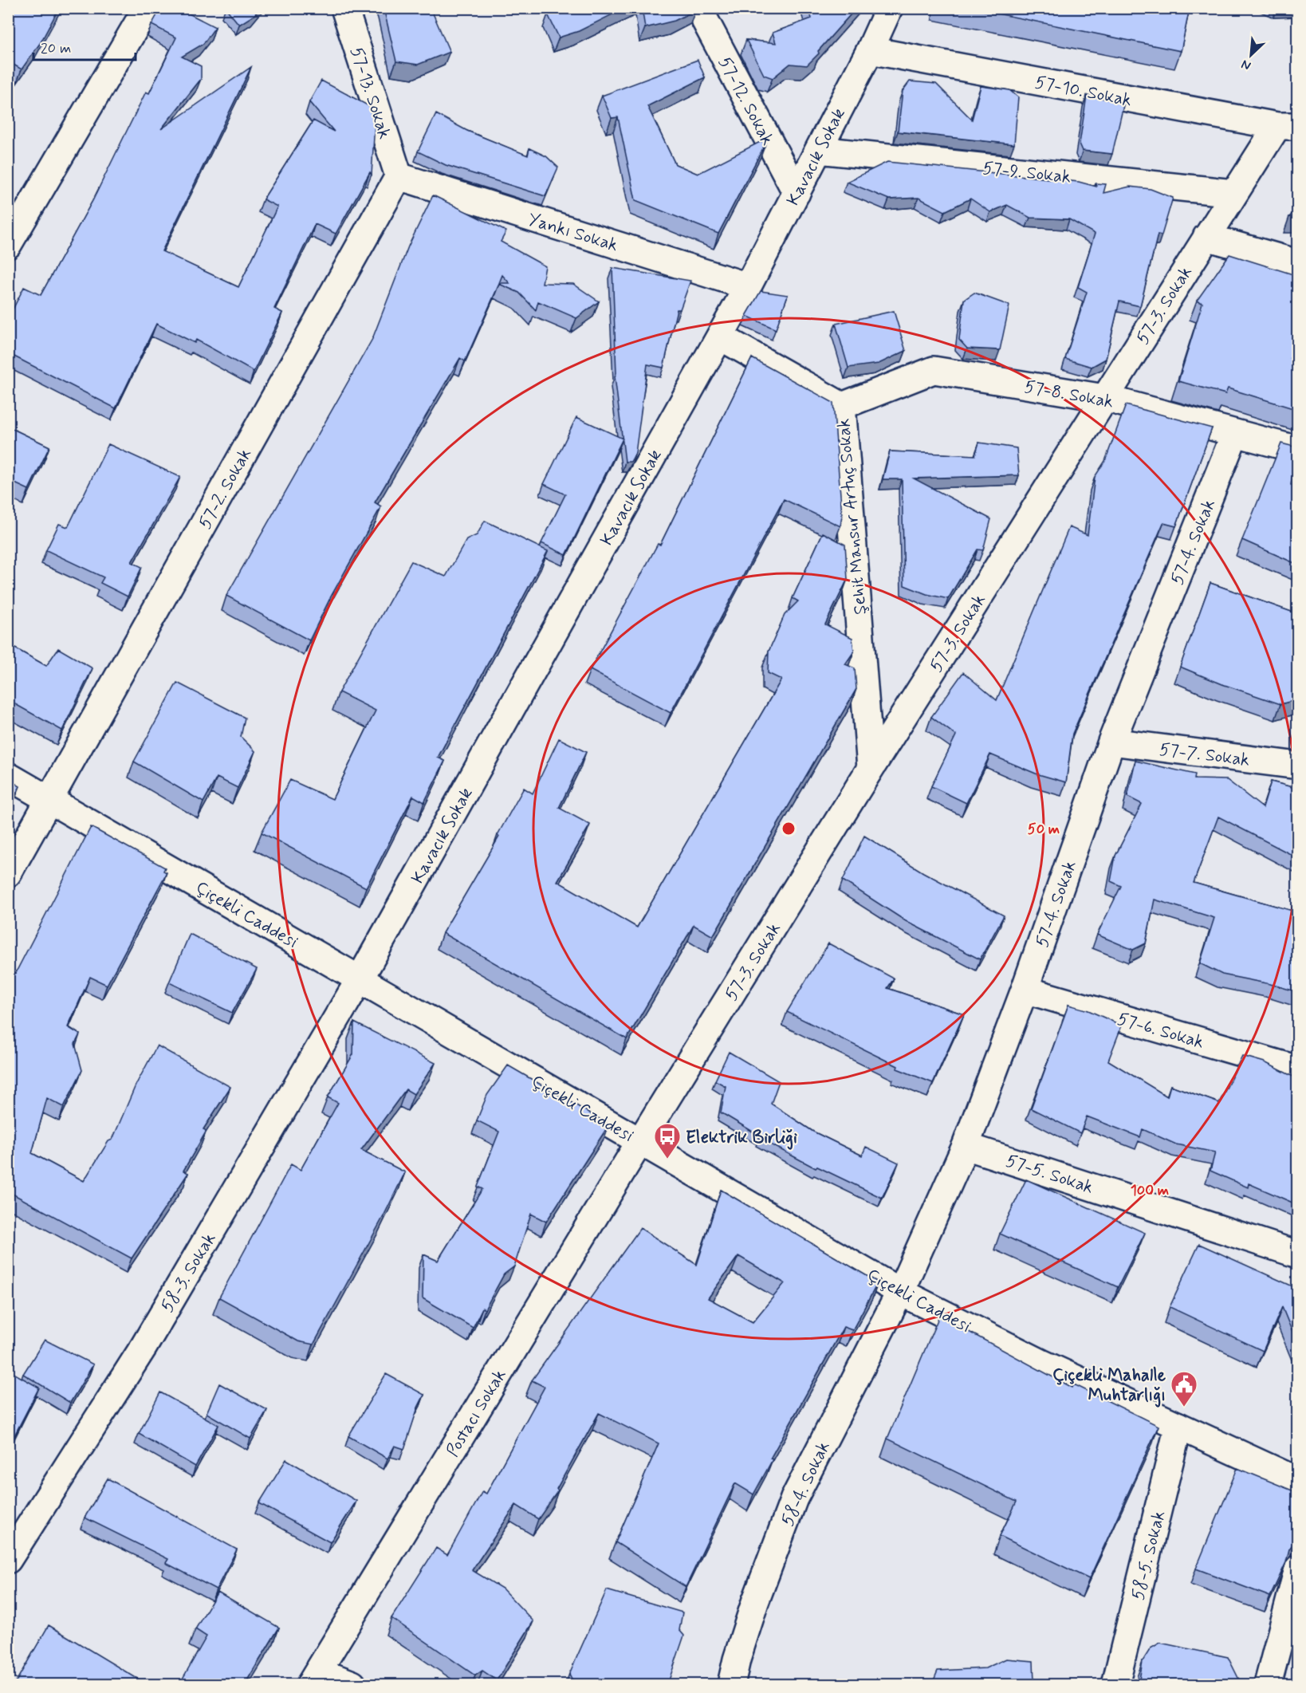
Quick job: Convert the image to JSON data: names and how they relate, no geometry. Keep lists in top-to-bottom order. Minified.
{"streets":{"street":["57-10. Sokak","57-13. Sokak","57-12. Sokak","Kavacık Sokak","57-9. Sokak","Yankı Sokak","57-3. Sokak","57-8. Sokak","57-2. Sokak","Şehit Mansur Artuç Sokak","57-4. Sokak","57-7. Sokak","Çiçekli Caddesi","57-6. Sokak","57-5. Sokak","58-3. Sokak","Postacı Sokak","58-4. Sokak","58-5. Sokak"]},"crossings":[["57-10. Sokak","Kavacık Sokak"],["57-10. Sokak","57-3. Sokak"],["57-13. Sokak","Yankı Sokak"],["57-13. Sokak","57-2. Sokak"],["57-12. Sokak","Kavacık Sokak"],["Kavacık Sokak","57-9. Sokak"],["Kavacık Sokak","Yankı Sokak"],["Kavacık Sokak","Şehit Mansur Artuç Sokak"],["Kavacık Sokak","Çiçekli Caddesi"],["Kavacık Sokak","58-3. Sokak"],["57-9. Sokak","57-3. Sokak"],["Yankı Sokak","57-2. Sokak"],["57-3. Sokak","57-8. Sokak"],["57-3. Sokak","Şehit Mansur Artuç Sokak"],["57-3. Sokak","Çiçekli Caddesi"],["57-3. Sokak","Postacı Sokak"],["57-8. Sokak","Şehit Mansur Artuç Sokak"],["57-8. Sokak","57-4. Sokak"],["57-2. Sokak","Çiçekli Caddesi"],["57-4. Sokak","57-7. Sokak"],["57-4. Sokak","Çiçekli Caddesi"],["57-4. Sokak","57-6. Sokak"],["57-4. Sokak","57-5. Sokak"],["57-4. Sokak","58-4. Sokak"],["Çiçekli Caddesi","58-3. Sokak"],["Çiçekli Caddesi","Postacı Sokak"],["Çiçekli Caddesi","58-4. Sokak"],["Çiçekli Caddesi","58-5. Sokak"]],"places":{"bus stop":["Elektrik Birliği"],"public building":["Çiçekli Mahalle Muhtarlığı"]},"scale_bar":"20 m","north":"bottom left","rings":["50 m","100 m"]}
